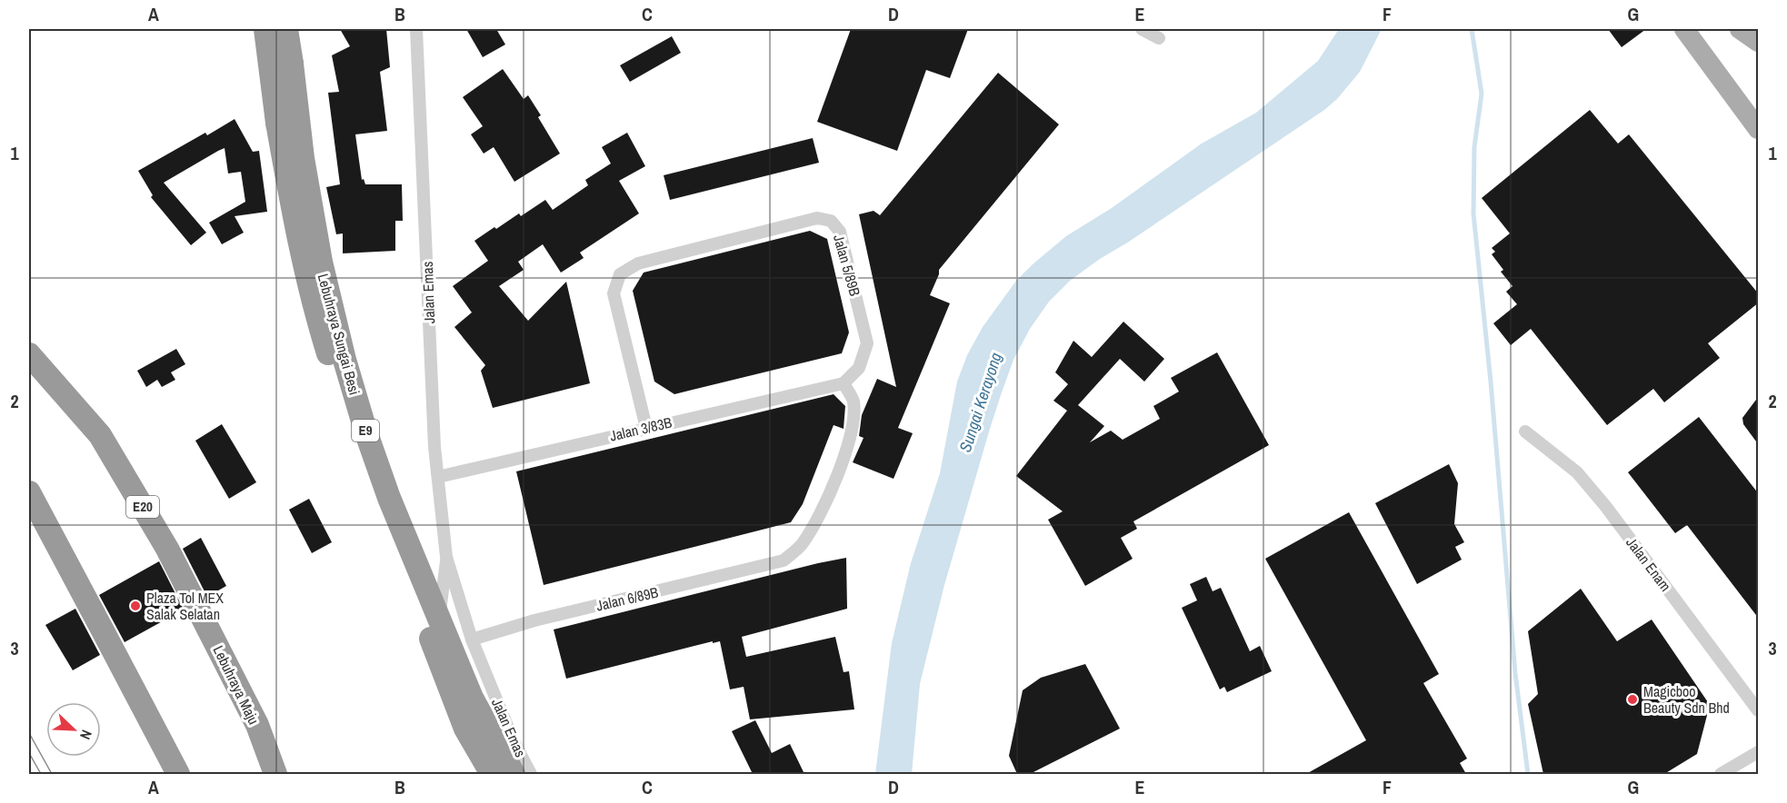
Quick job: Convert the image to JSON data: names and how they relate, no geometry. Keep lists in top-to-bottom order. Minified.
{"streets":{"highway":["Lebuhraya Sungai Besi","E9","E20","Lebuhraya Maju"],"street":["Jalan 5/89B","Jalan Emas","Jalan 3/83B","Jalan Enam","Jalan 6/89B"]},"crossings":[["Jalan 5/89B","Jalan 3/83B"],["Jalan 5/89B","Jalan 6/89B"],["Jalan Emas","Jalan 3/83B"],["Jalan Emas","Jalan 6/89B"],["Jalan 3/83B","Jalan 6/89B"]],"water":["Sungai Kerayong"],"places":["Plaza Tol MEX Salak Selatan","Magicboo Beauty Sdn Bhd"],"north":"bottom right","grid":{"columns":["A","B","C","D","E","F","G"],"rows":["1","2","3"]}}
